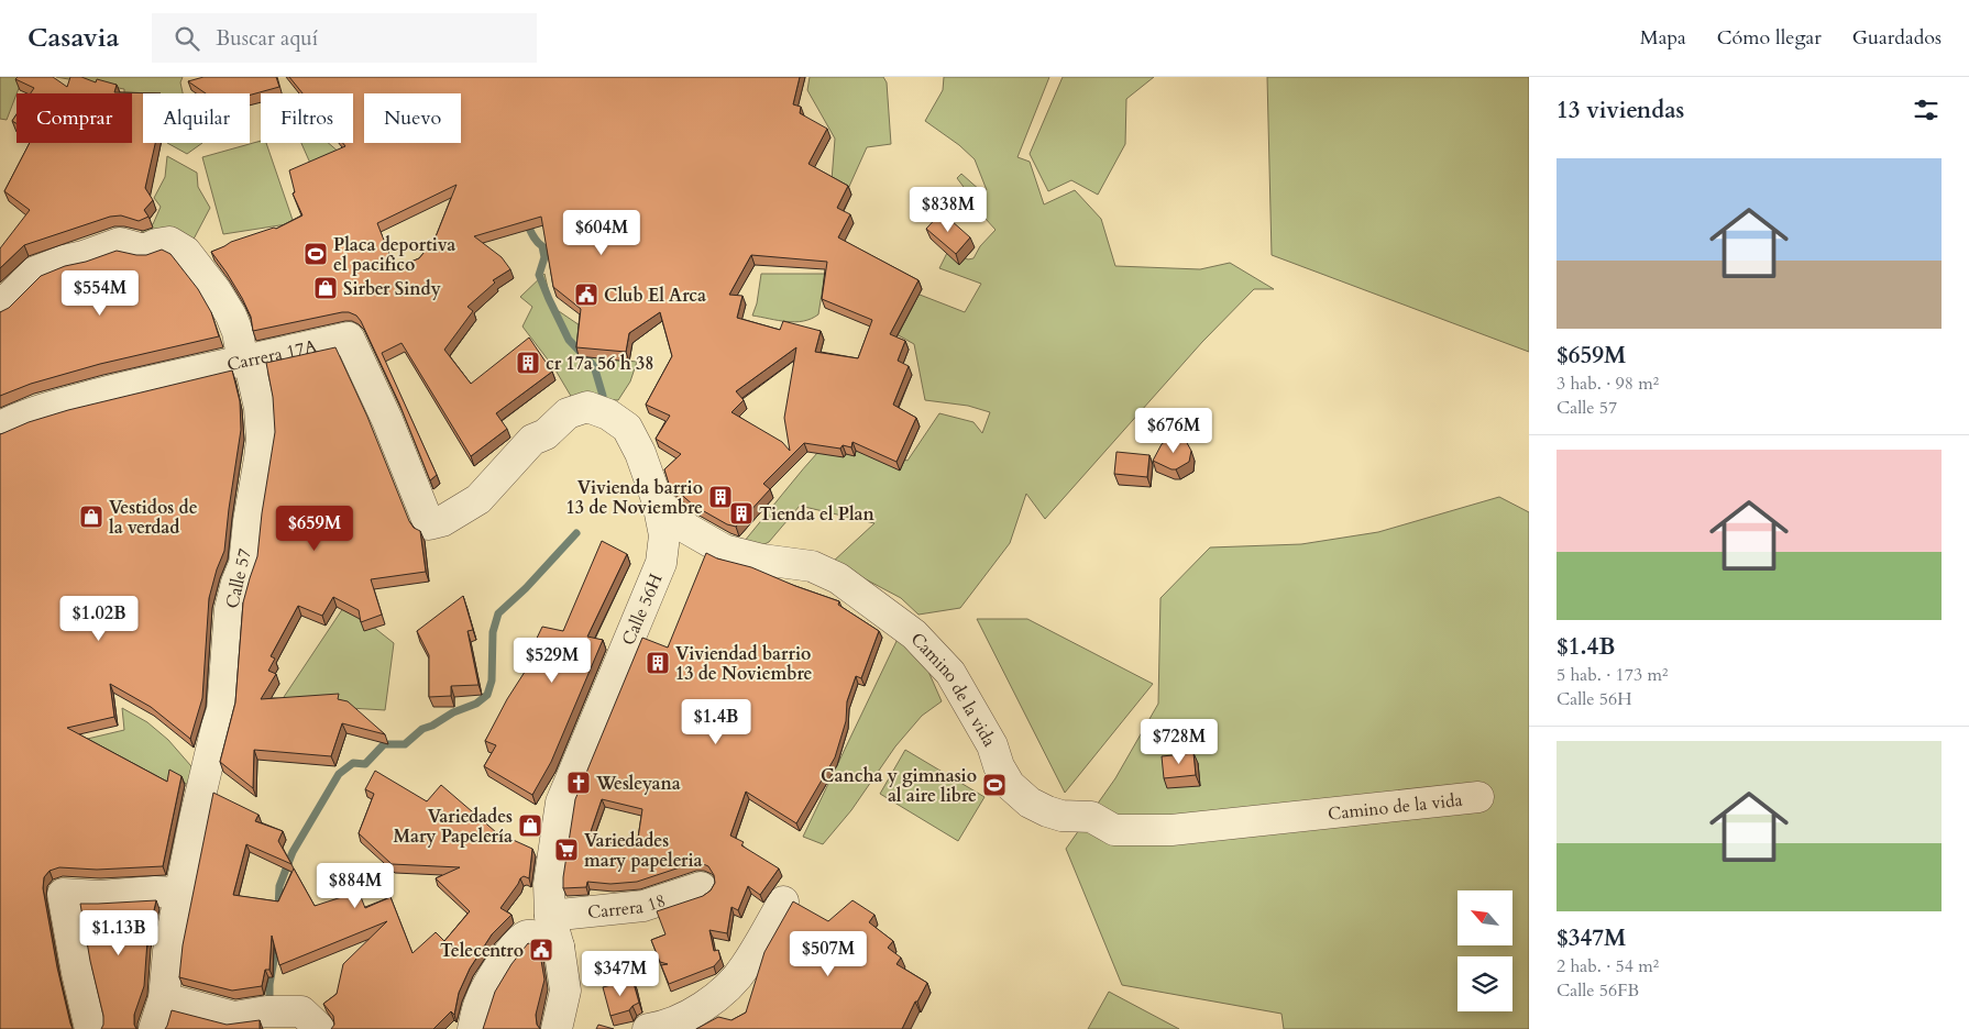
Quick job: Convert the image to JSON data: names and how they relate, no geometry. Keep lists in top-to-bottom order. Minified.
{"streets":{"street":["Carrera 17A","Calle 57","Calle 56H","Camino de la vida","Carrera 18"]},"crossings":[["Carrera 17A","Calle 57"],["Carrera 17A","Calle 56H"],["Calle 56H","Camino de la vida"],["Calle 56H","Carrera 18"]],"places":{"sports":["Placa deportiva el pacifico","Cancha y gimnasio al aire libre"],"shop":["Sirber Sindy","Vestidos de la verdad","Variedades Mary Papelería"],"public building":["Club El Arca","Telecentro"],"building":["cr 17a 56 h 38","Vivienda barrio 13 de Noviembre","Tienda el Plan","Viviendad barrio 13 de Noviembre"],"church":["Wesleyana"],"supermarket":["Variedades mary papeleria"]},"north":"top left","page":{"header":"Casavia","search":"Buscar aquí","nav":["Mapa","Cómo llegar","Guardados"],"heading":"13 viviendas","chip":["Comprar","Alquilar","Filtros","Nuevo"],"list":[{"name":"$659M","note":"3 hab. · 98 m² · Calle 57"},{"name":"$1.4B","note":"5 hab. · 173 m² · Calle 56H"},{"name":"$347M","note":"2 hab. · 54 m² · Calle 56FB"}],"price":["$838M","$604M","$554M","$676M","$659M","$1.02B","$529M","$1.4B","$728M","$884M","$1.13B","$507M","$347M"]}}
